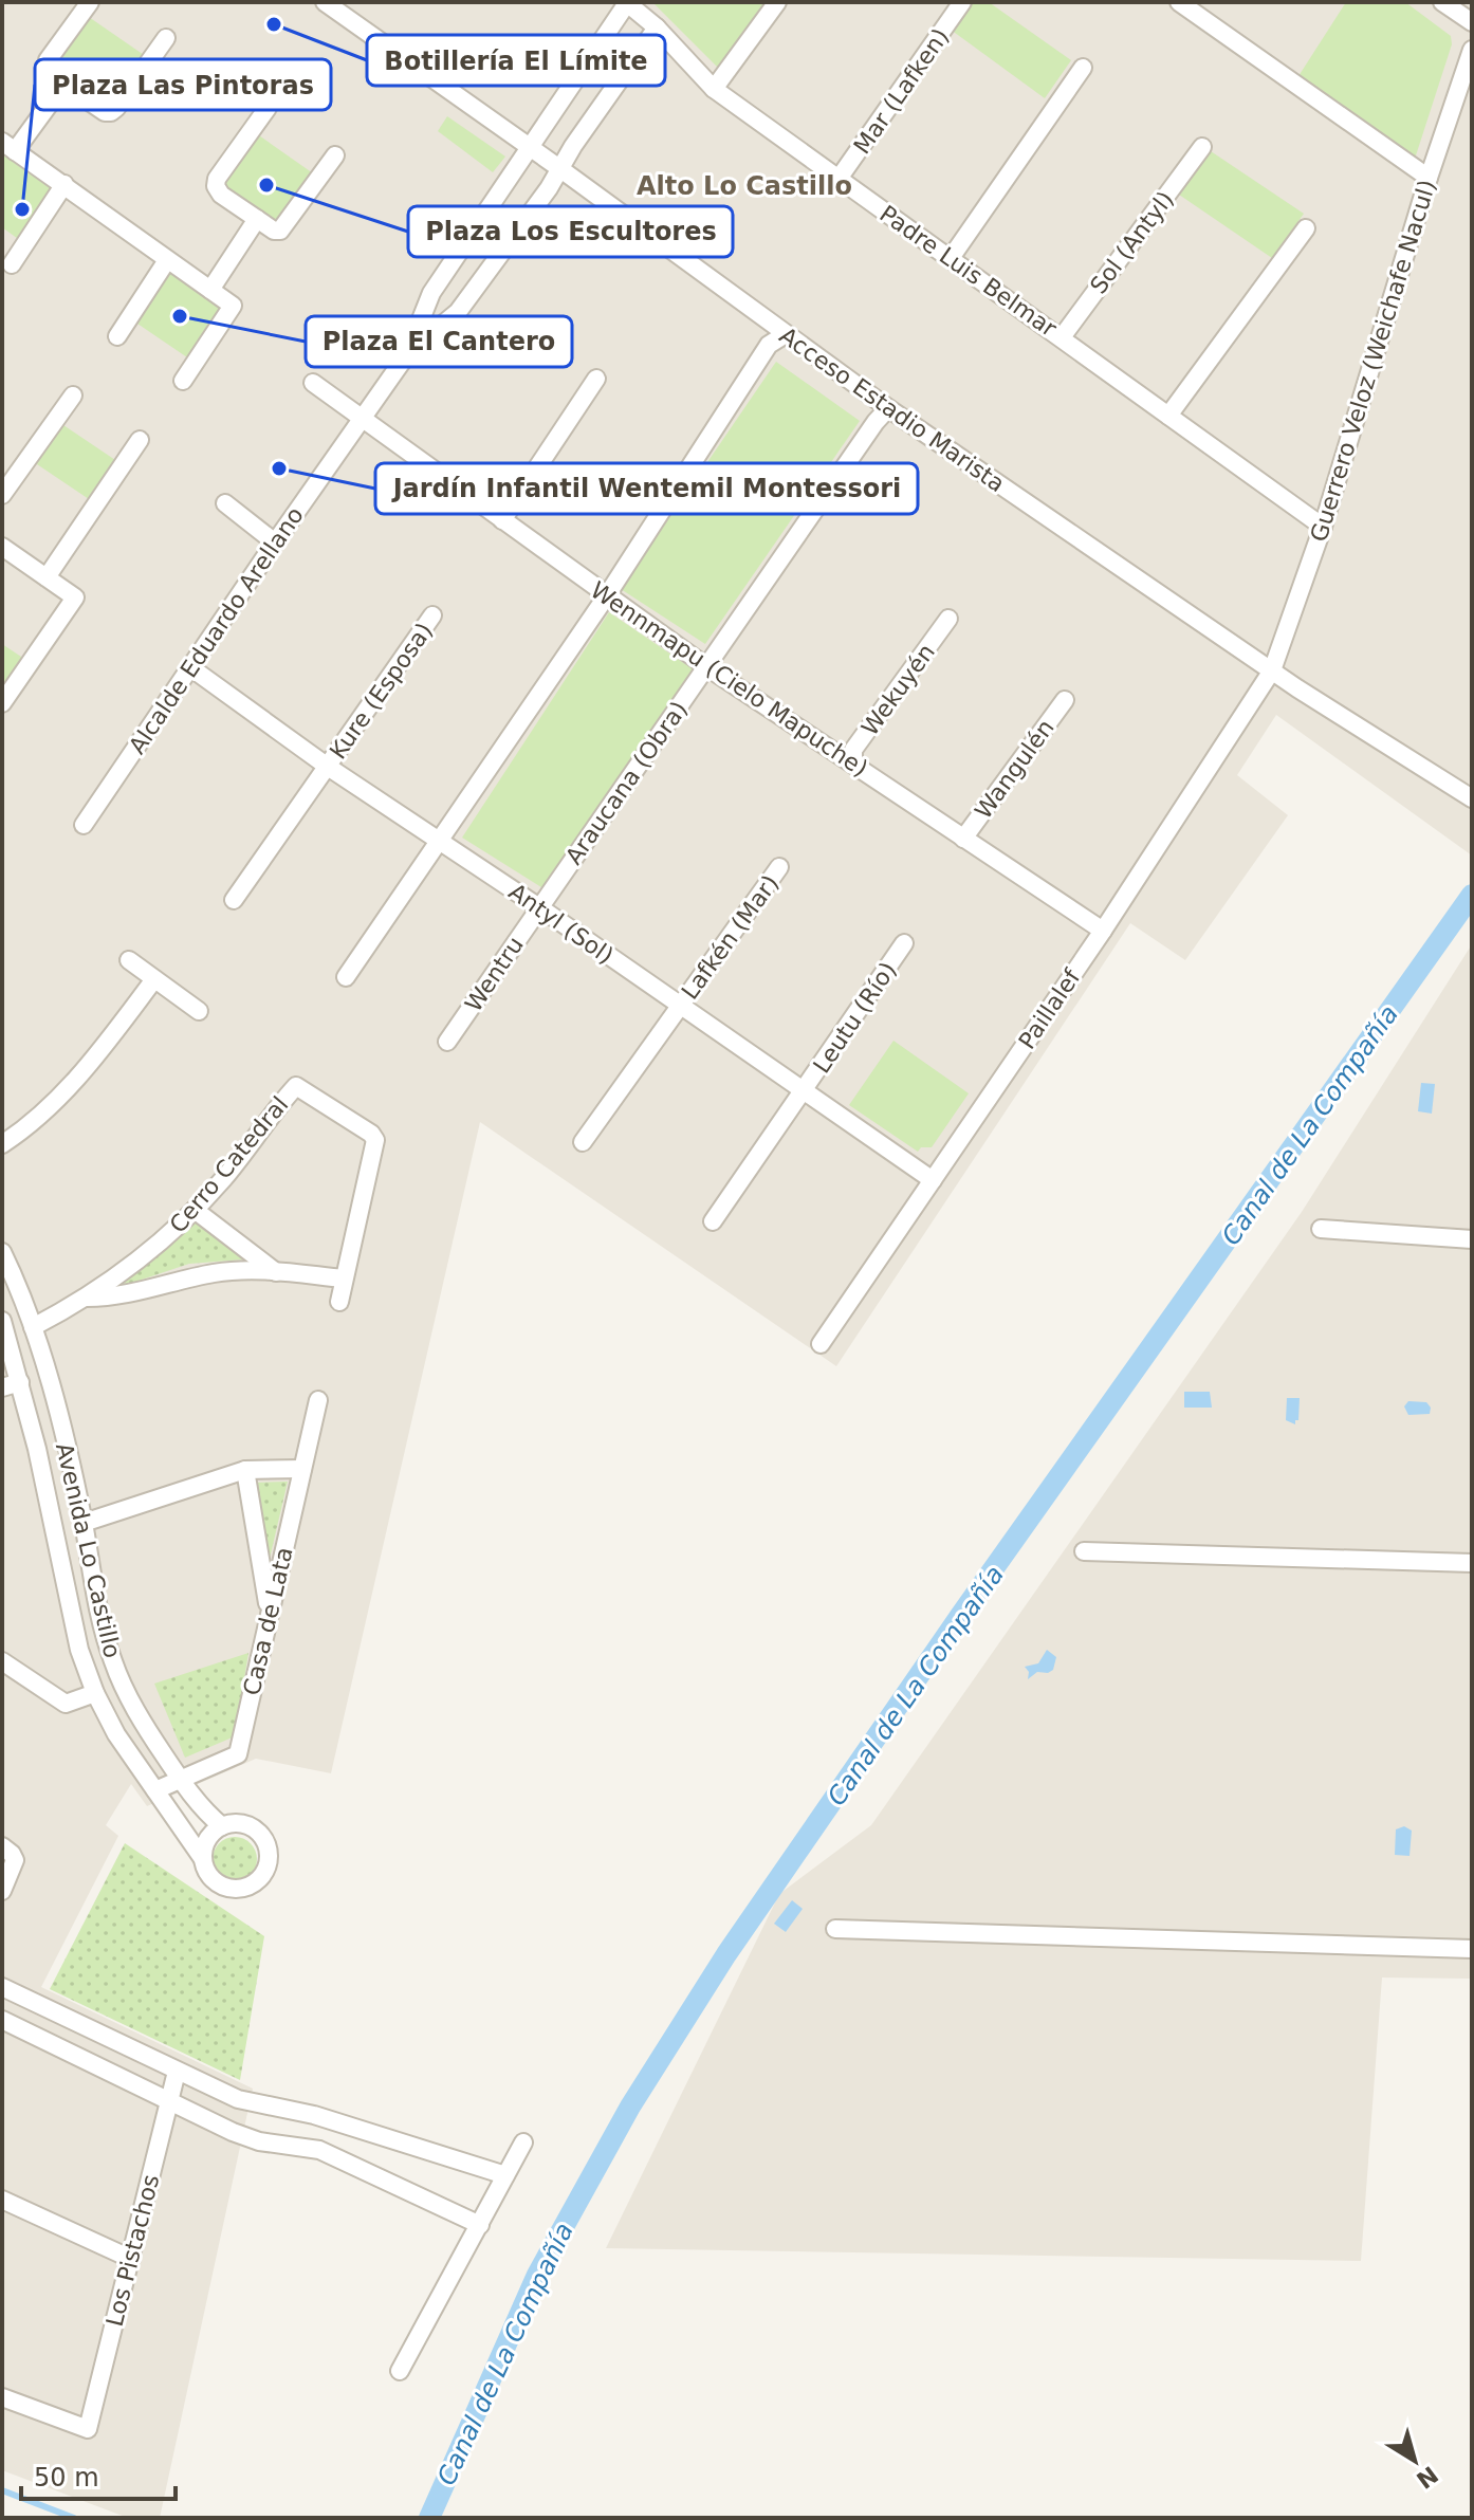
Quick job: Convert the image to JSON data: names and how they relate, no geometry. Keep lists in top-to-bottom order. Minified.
{"streets":{"street":["Mar (Lafken)","Sol (Antyl)","Padre Luis Belmar","Guerrero Veloz (Weichafe Nacul)","Acceso Estadio Marista","Alcalde Eduardo Arellano","Wennmapu (Cielo Mapuche)","Wekuyén","Kure (Esposa)","Wangulén","Araucana (Obra)","Antyl (Sol)","Lafkén (Mar)","Wentru","Paillalef","Leutu (Río)","Cerro Catedral","Avenida Lo Castillo","Casa de Lata","Los Pistachos"]},"crossings":[["Mar (Lafken)","Padre Luis Belmar"],["Sol (Antyl)","Padre Luis Belmar"],["Padre Luis Belmar","Guerrero Veloz (Weichafe Nacul)"],["Padre Luis Belmar","Alcalde Eduardo Arellano"],["Guerrero Veloz (Weichafe Nacul)","Acceso Estadio Marista"],["Guerrero Veloz (Weichafe Nacul)","Paillalef"],["Acceso Estadio Marista","Alcalde Eduardo Arellano"],["Acceso Estadio Marista","Araucana (Obra)"],["Acceso Estadio Marista","Paillalef"],["Alcalde Eduardo Arellano","Wennmapu (Cielo Mapuche)"],["Alcalde Eduardo Arellano","Antyl (Sol)"],["Wennmapu (Cielo Mapuche)","Wekuyén"],["Wennmapu (Cielo Mapuche)","Wangulén"],["Wennmapu (Cielo Mapuche)","Araucana (Obra)"],["Wennmapu (Cielo Mapuche)","Paillalef"],["Kure (Esposa)","Antyl (Sol)"],["Araucana (Obra)","Antyl (Sol)"],["Araucana (Obra)","Wentru"],["Antyl (Sol)","Lafkén (Mar)"],["Antyl (Sol)","Wentru"],["Antyl (Sol)","Paillalef"],["Antyl (Sol)","Leutu (Río)"],["Cerro Catedral","Avenida Lo Castillo"],["Avenida Lo Castillo","Casa de Lata"]],"districts":["Alto Lo Castillo"],"water":["Canal de La Compañía"],"places":["Botillería El Límite","Plaza Los Escultores","Plaza Las Pintoras","Plaza El Cantero","Jardín Infantil Wentemil Montessori"],"scale_bar":"50 m","north":"bottom right"}
